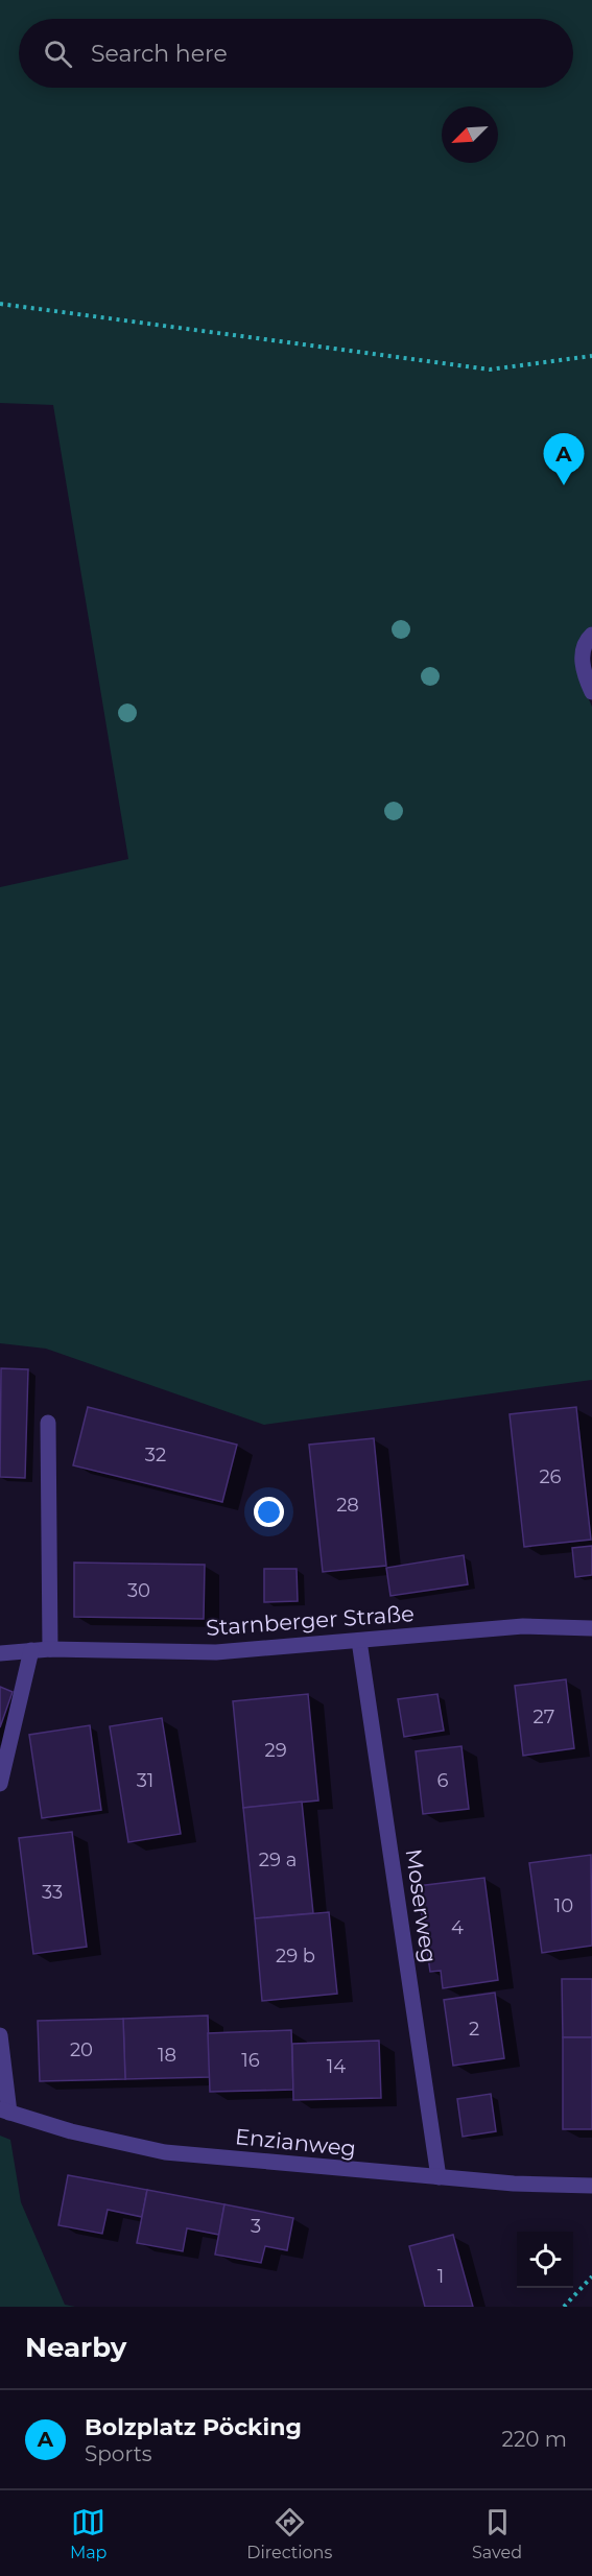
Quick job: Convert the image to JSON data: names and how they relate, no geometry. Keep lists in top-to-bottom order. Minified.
{"streets":{"street":["Starnberger Straße","Moserweg","Enzianweg"]},"crossings":[["Starnberger Straße","Moserweg"],["Moserweg","Enzianweg"]],"house_numbers":["32","26","28","30","27","29","31","6","29 a","33","10","4","29 b","2","20","18","16","14","3","1"],"north":"bottom left","page":{"search":"Search here","pins":"A","heading":"Nearby","list":[{"mark":"A","name":"Bolzplatz Pöcking","note":"Sports","value":"220 m"}],"nav":["Map","Directions","Saved"]}}
